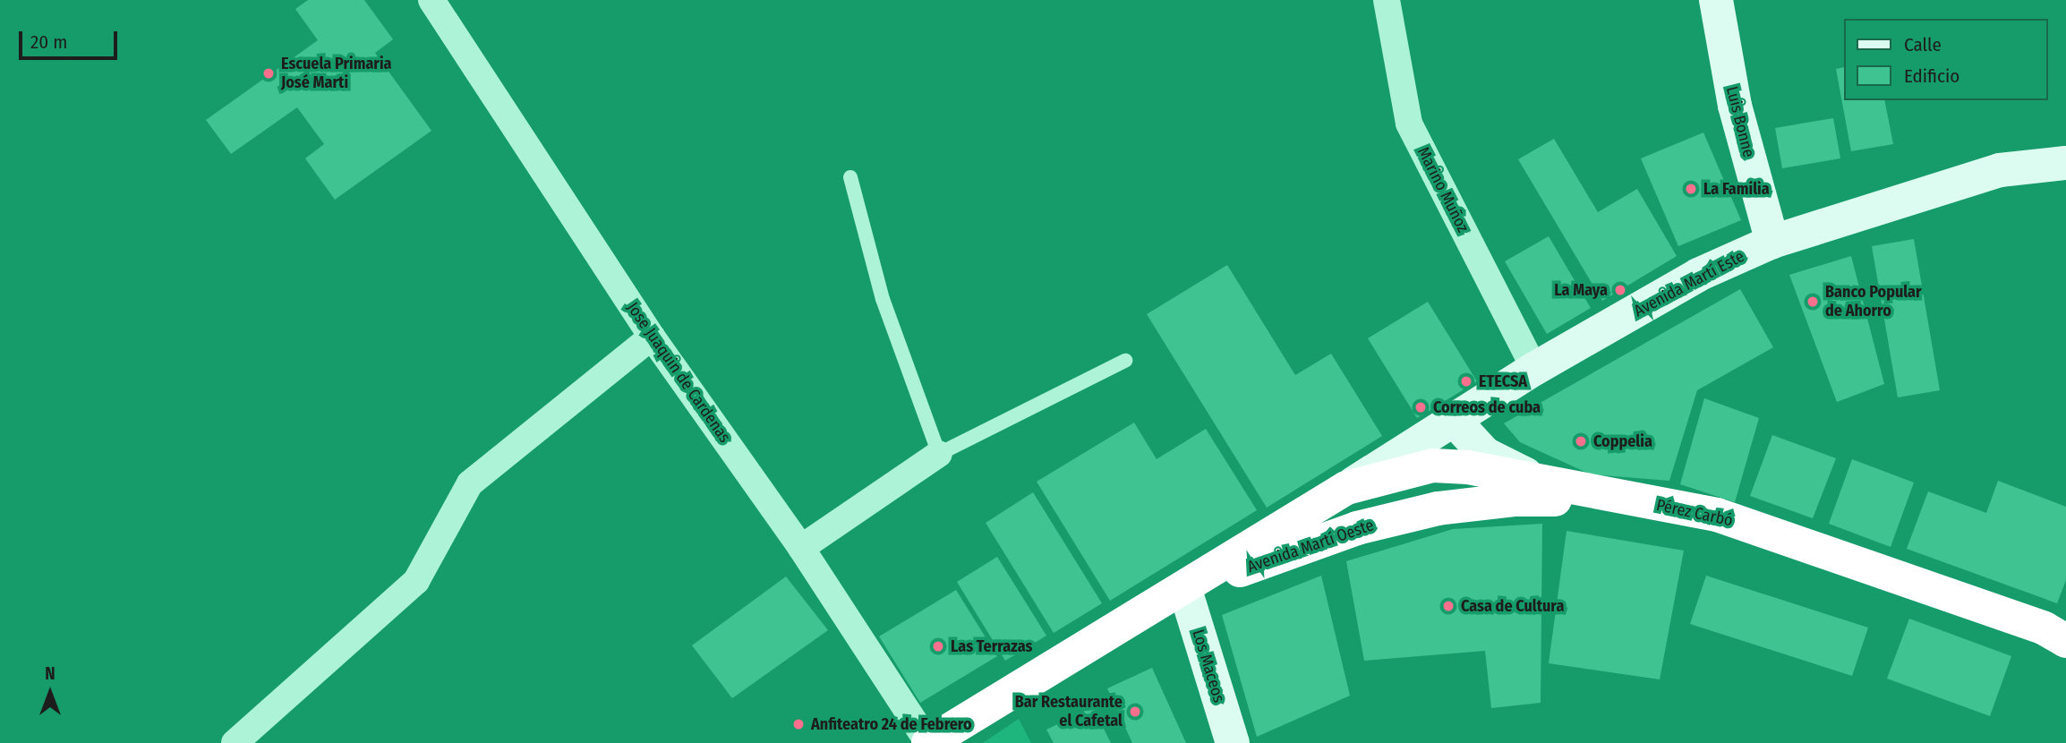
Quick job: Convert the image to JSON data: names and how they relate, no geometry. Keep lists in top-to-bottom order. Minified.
{"streets":{"highway":["Pérez Carbó","Avenida Martí Oeste"],"street":["Luis Bonne","Marino Muñoz","Avenida Martí Este","Jose Juaquin de Cardenas","Los Maceos"]},"crossings":[["Luis Bonne","Avenida Martí Este"],["Marino Muñoz","Avenida Martí Este"],["Avenida Martí Este","Pérez Carbó"],["Avenida Martí Este","Avenida Martí Oeste"],["Jose Juaquin de Cardenas","Avenida Martí Oeste"],["Pérez Carbó","Avenida Martí Oeste"],["Avenida Martí Oeste","Los Maceos"]],"places":["Escuela Primaria José Marti","La Familia","La Maya","Banco Popular de Ahorro","ETECSA","Correos de cuba","Coppelia","Casa de Cultura","Las Terrazas","Bar Restaurante el Cafetal","Anfiteatro 24 de Febrero"],"legend":["Calle","Edificio"],"scale_bar":"20 m","north":"top"}
